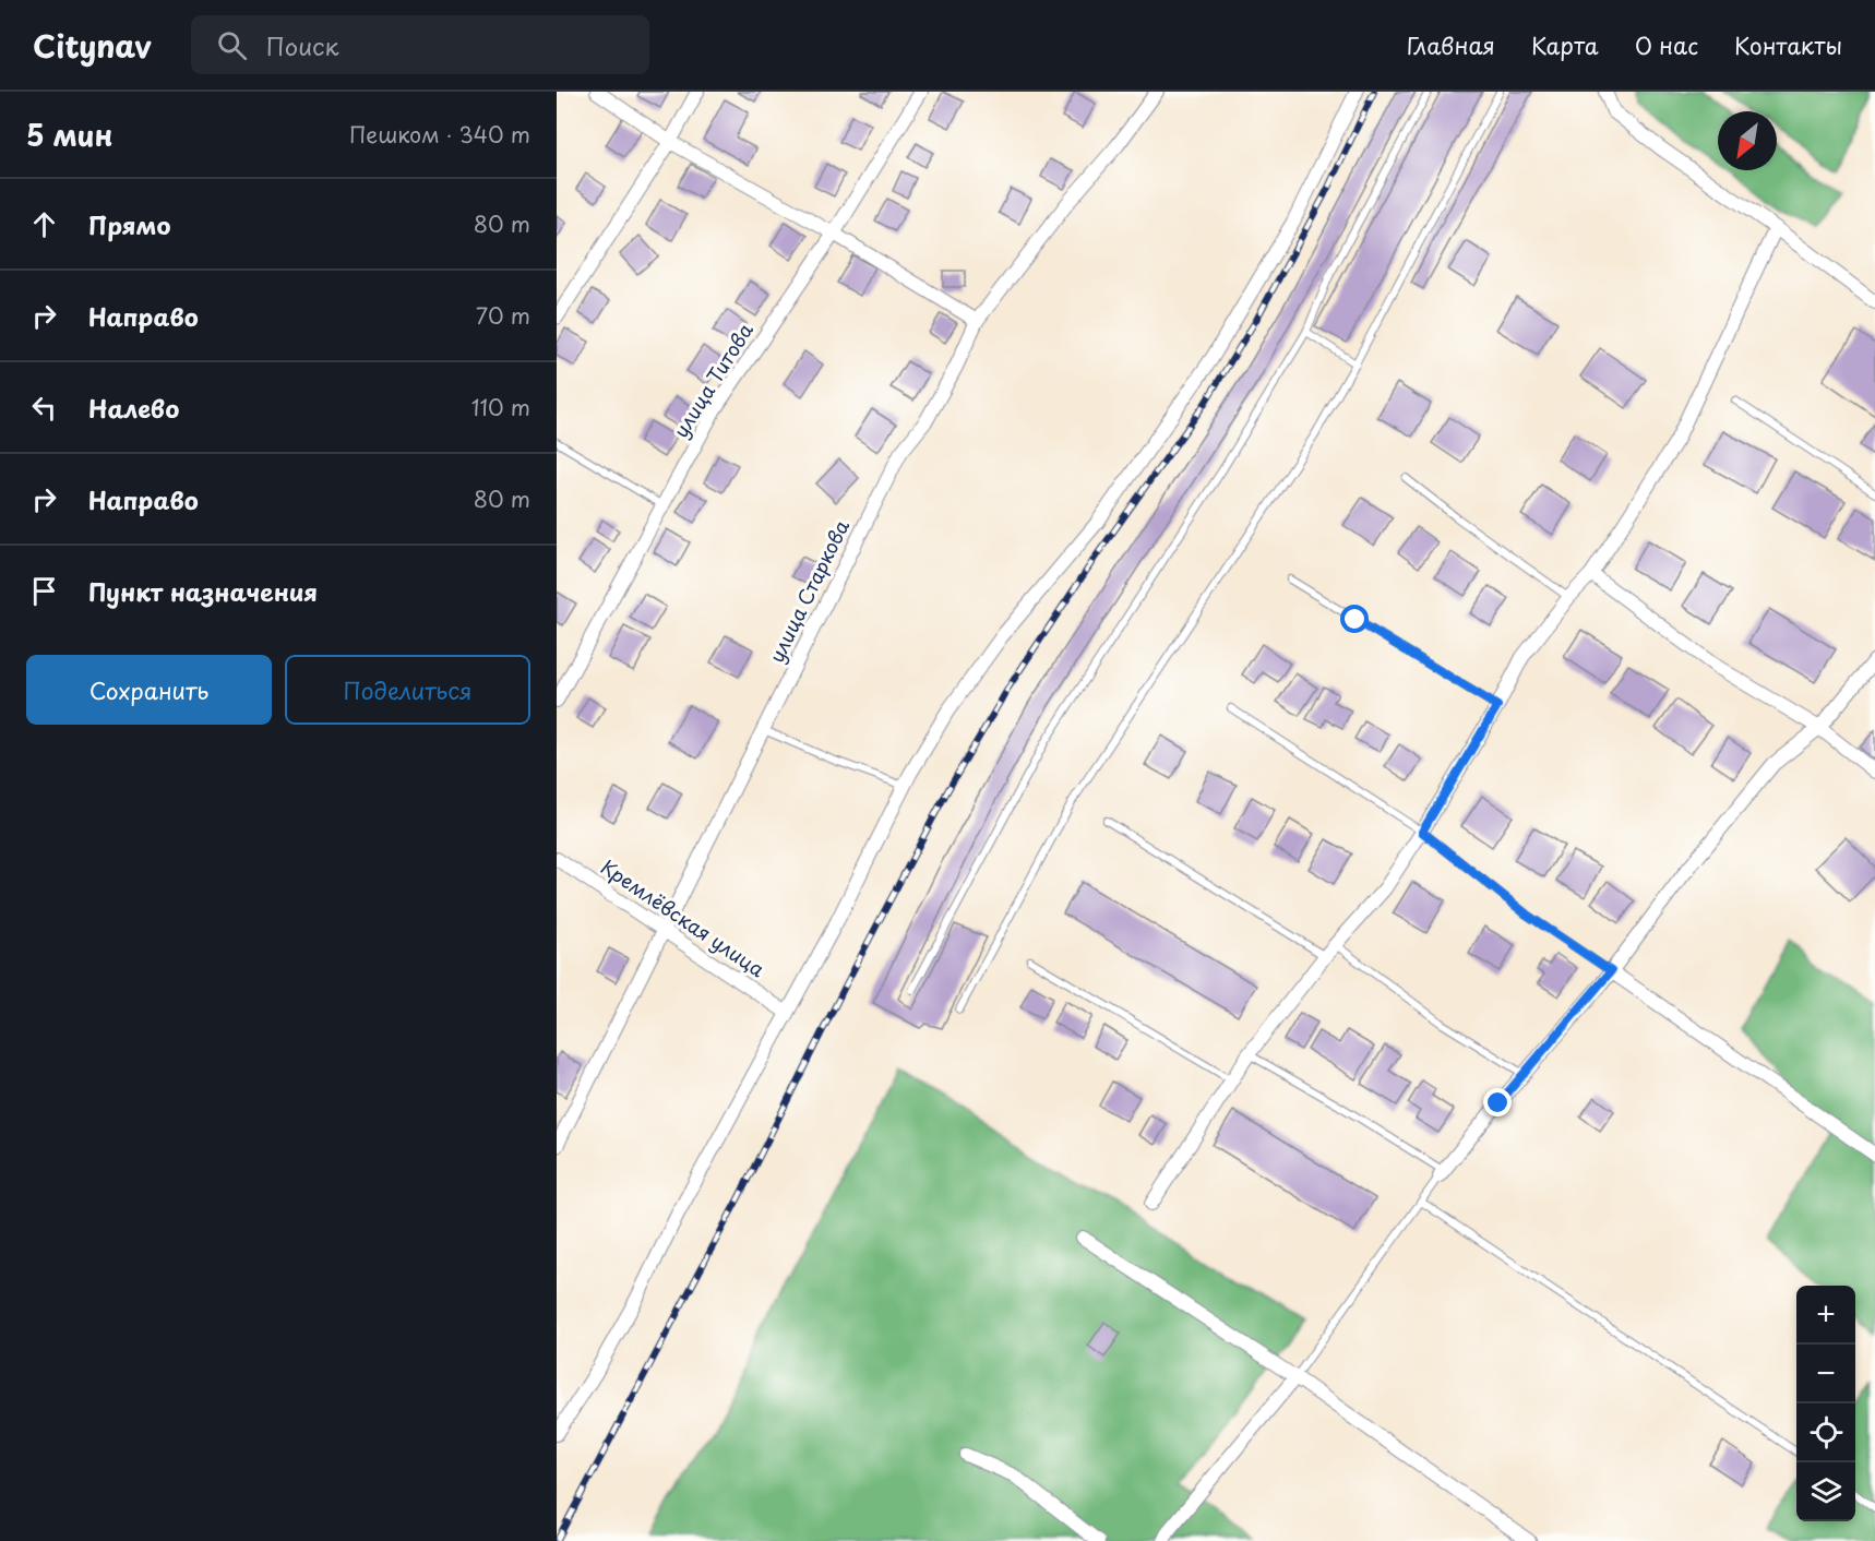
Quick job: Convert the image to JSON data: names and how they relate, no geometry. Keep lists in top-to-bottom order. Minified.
{"streets":{"street":["улица Титова","улица Старкова","Кремлёвская улица"]},"crossings":[["улица Старкова","Кремлёвская улица"]],"north":"bottom left","page":{"header":"Citynav","search":"Поиск","nav":["Главная","Карта","О нас","Контакты"],"heading":["5 мин","Пешком · 340 m"],"list":[["Прямо","80 m"],["Направо","70 m"],["Налево","110 m"],["Направо","80 m"],"Пункт назначения"],"buttons":["Сохранить","Поделиться"],"map_buttons":["+","−"]}}
